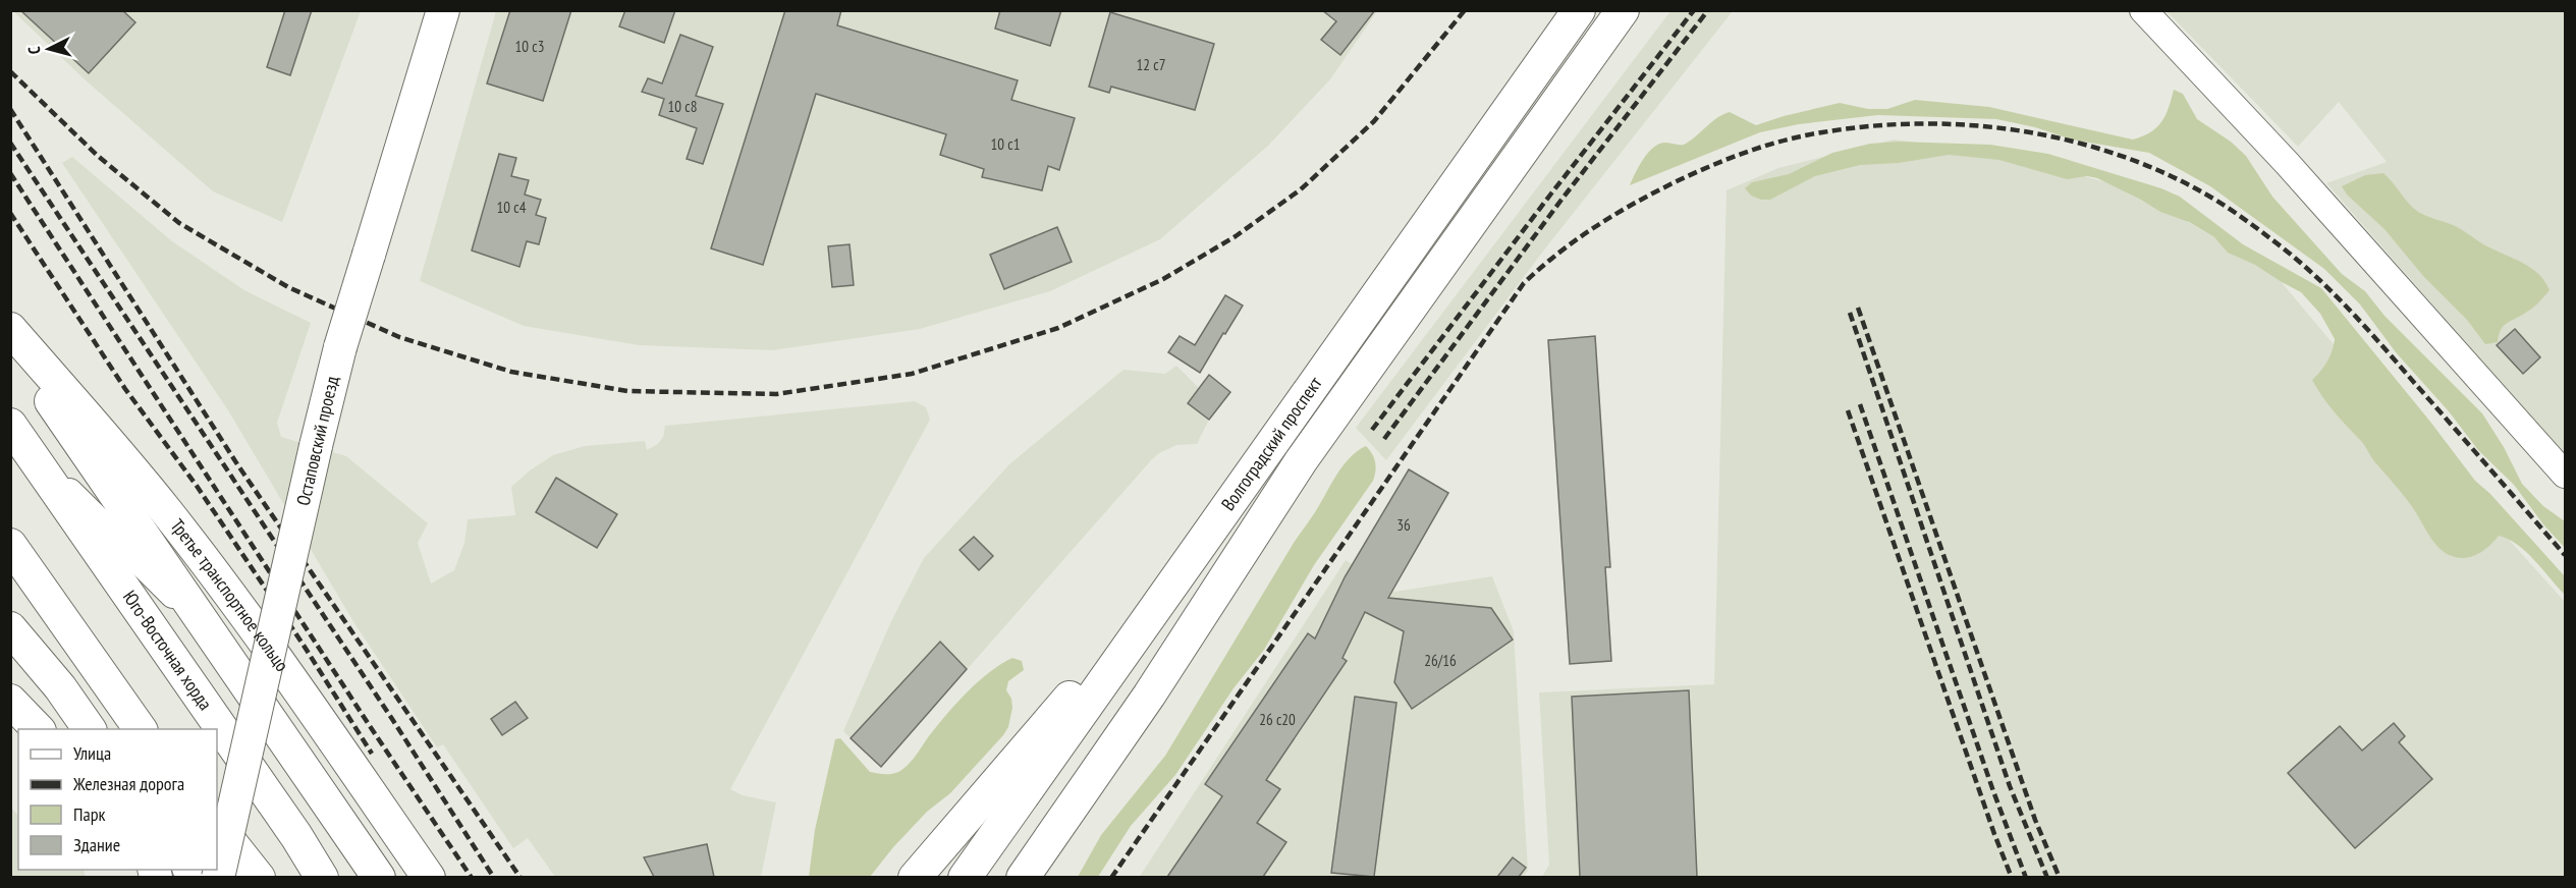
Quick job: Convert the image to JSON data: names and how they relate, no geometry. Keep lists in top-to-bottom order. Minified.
{"streets":{"main road":["Остаповский проезд","Волгоградский проспект","Третье транспортное кольцо","Юго-Восточная хорда"]},"house_numbers":["10 с3","12 с7","10 с8","10 с1","10 с4","36","26/16","26 с20"],"legend":["Улица","Железная дорога","Парк","Здание"],"north":"left"}
